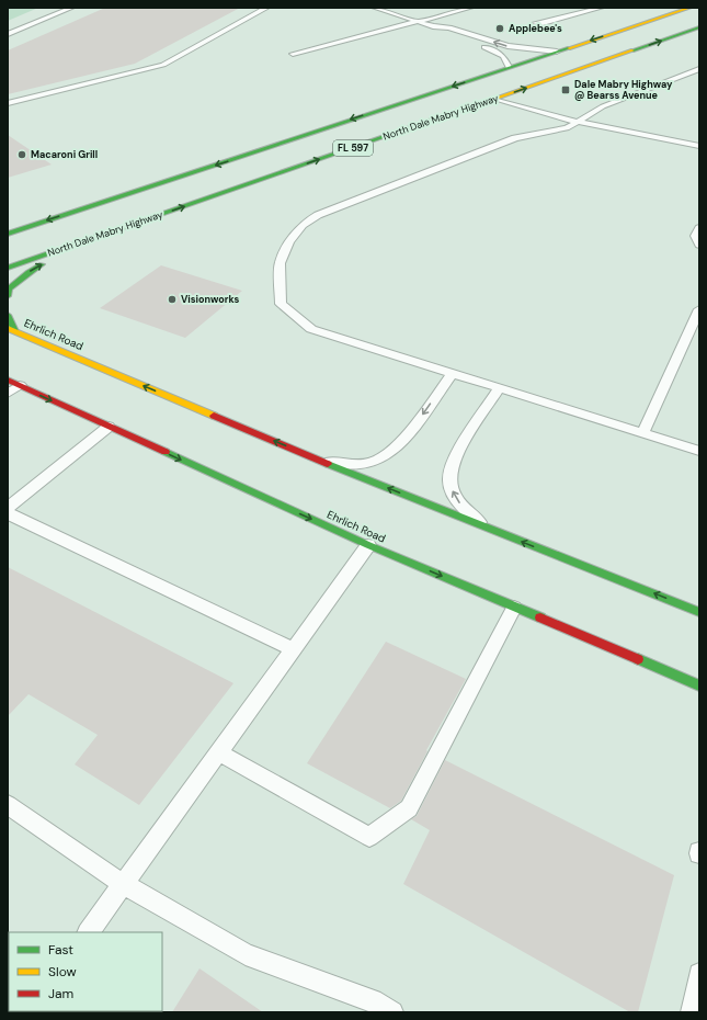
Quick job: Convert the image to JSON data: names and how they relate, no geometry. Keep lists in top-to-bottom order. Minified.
{"streets":{"main road":["North Dale Mabry Highway","FL 597","Ehrlich Road"]},"places":{"other":["Applebee's","Macaroni Grill","Visionworks"],"transit":["Dale Mabry Highway @ Bearss Avenue"]},"legend":["Fast","Slow","Jam"]}
